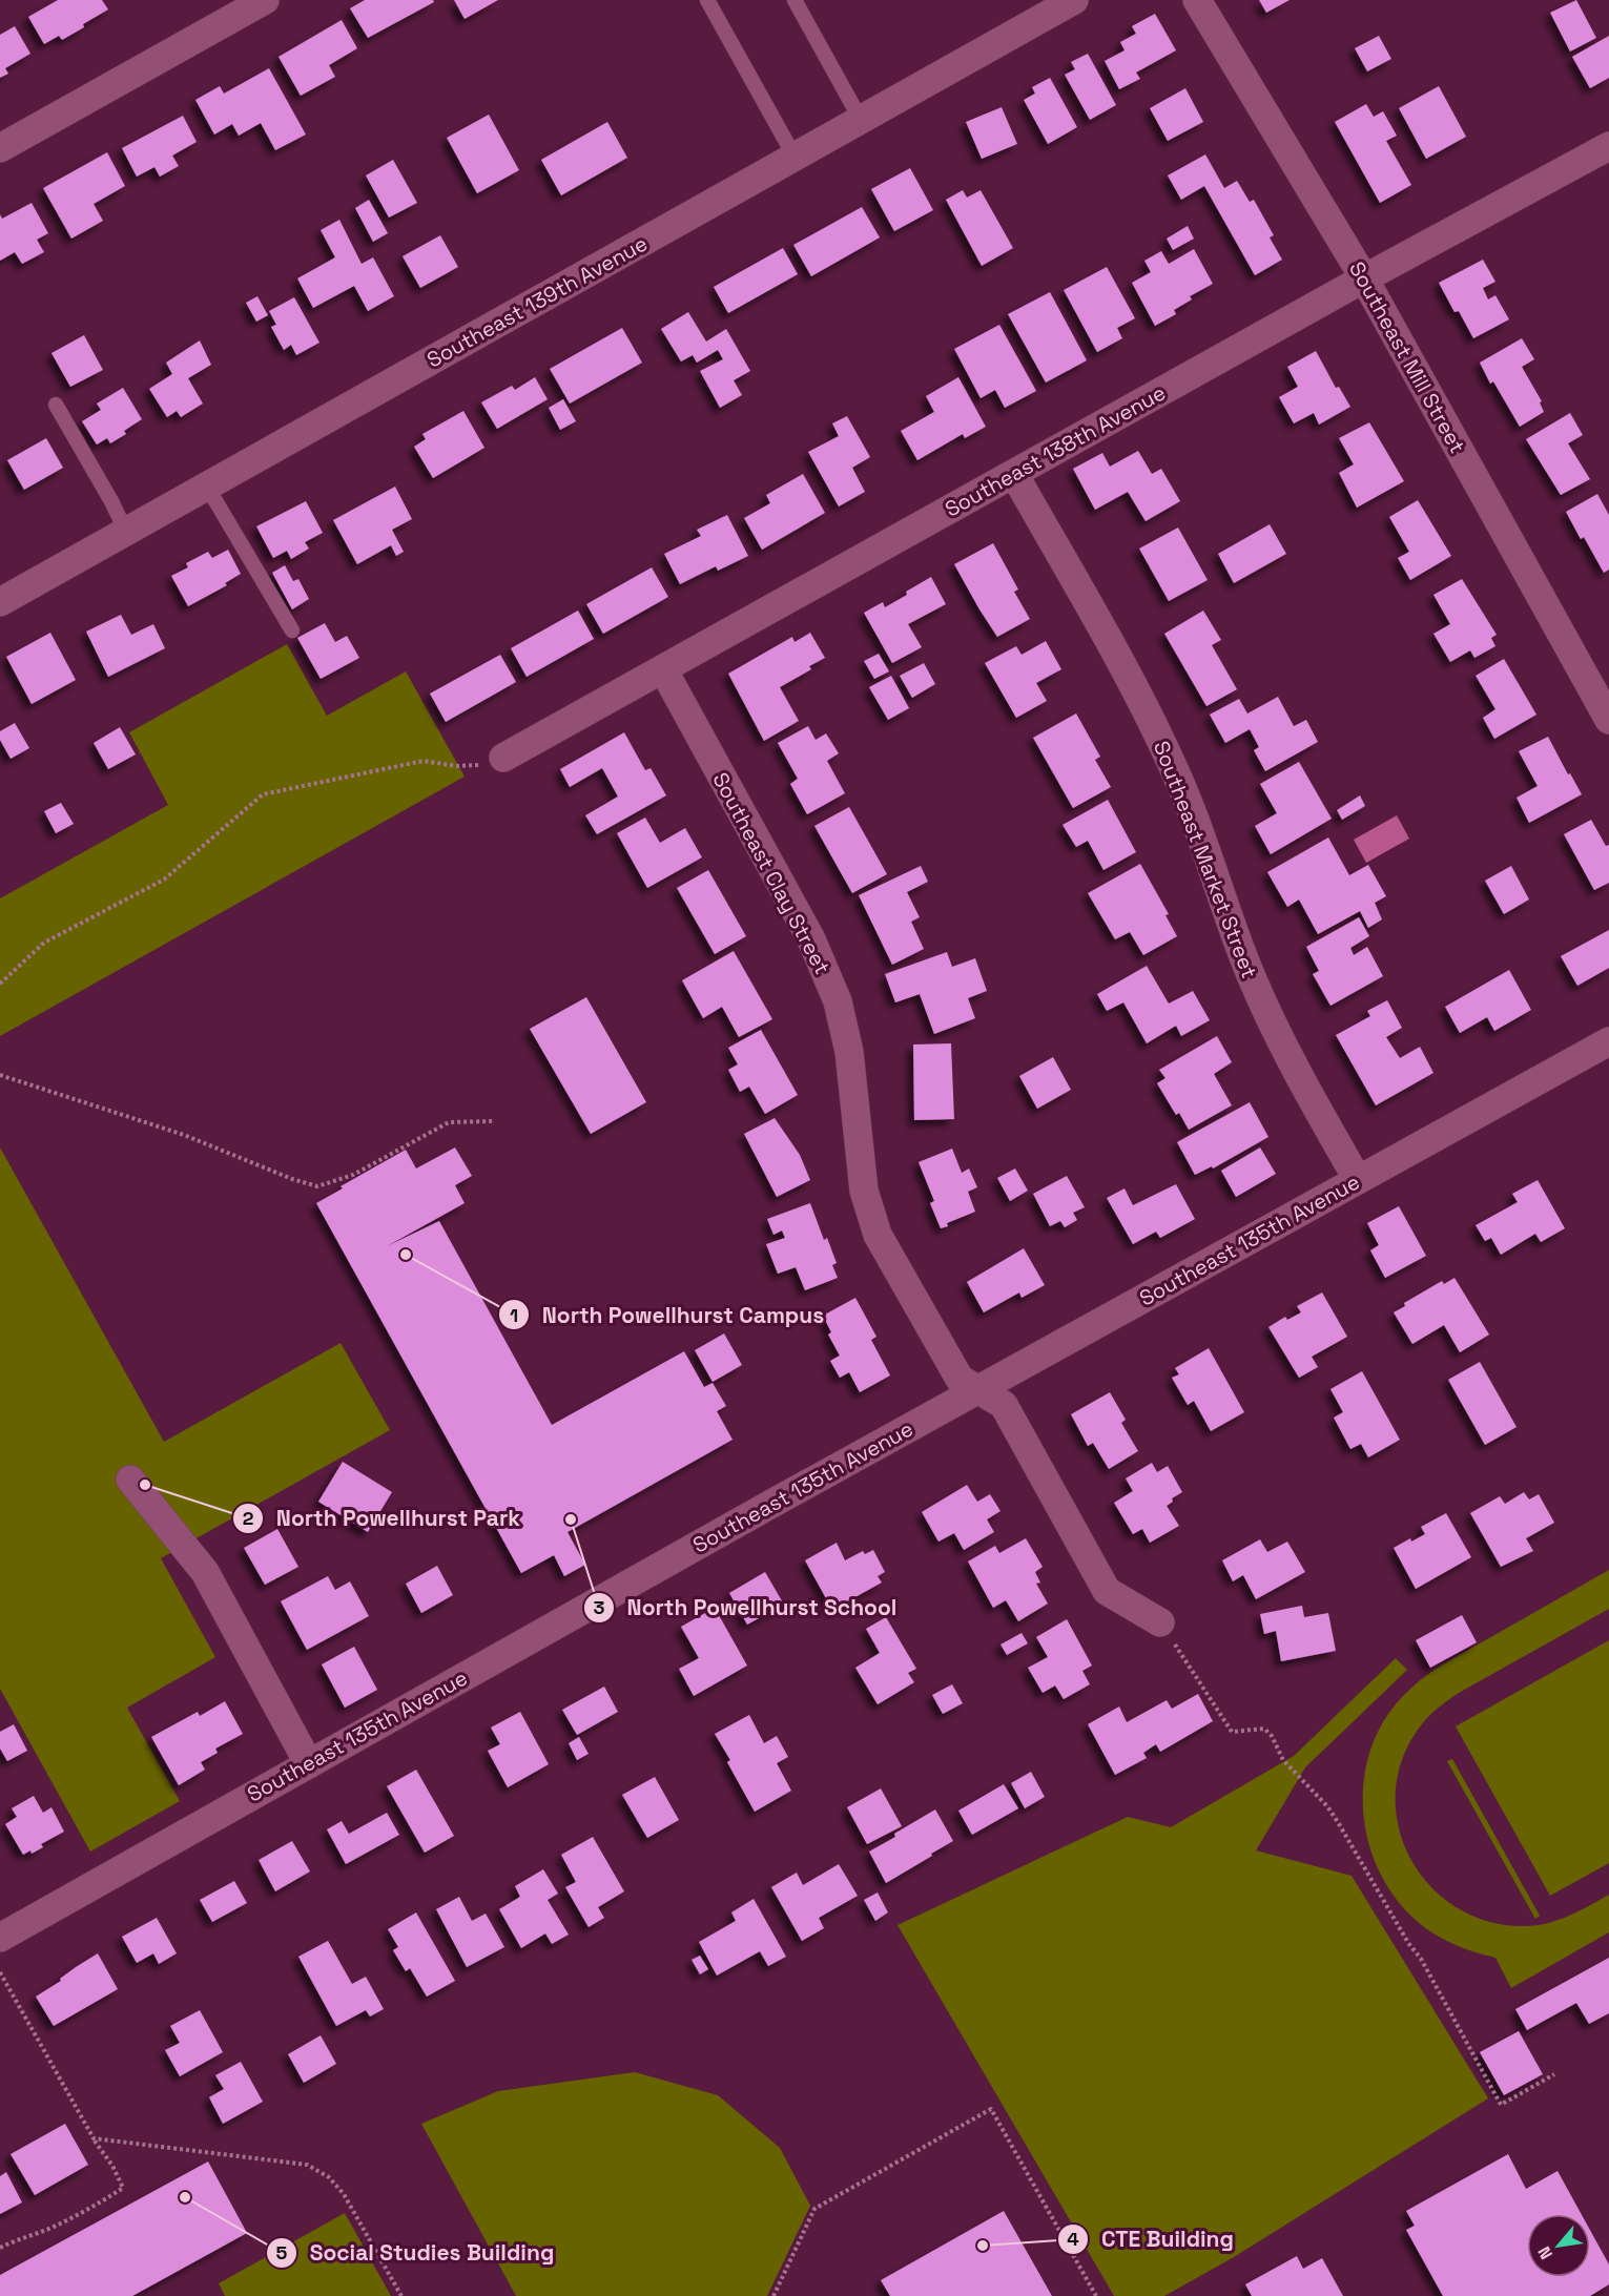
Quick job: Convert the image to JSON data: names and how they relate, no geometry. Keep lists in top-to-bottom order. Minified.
{"streets":{"street":["Southeast 139th Avenue","Southeast Mill Street","Southeast 138th Avenue","Southeast Market Street","Southeast Clay Street","Southeast 135th Avenue"]},"crossings":[["Southeast Mill Street","Southeast 138th Avenue"],["Southeast 138th Avenue","Southeast Market Street"],["Southeast 138th Avenue","Southeast Clay Street"],["Southeast Market Street","Southeast 135th Avenue"],["Southeast Clay Street","Southeast 135th Avenue"]],"places":["North Powellhurst Campus","North Powellhurst Park","North Powellhurst School","Social Studies Building","CTE Building"],"north":"bottom left"}
